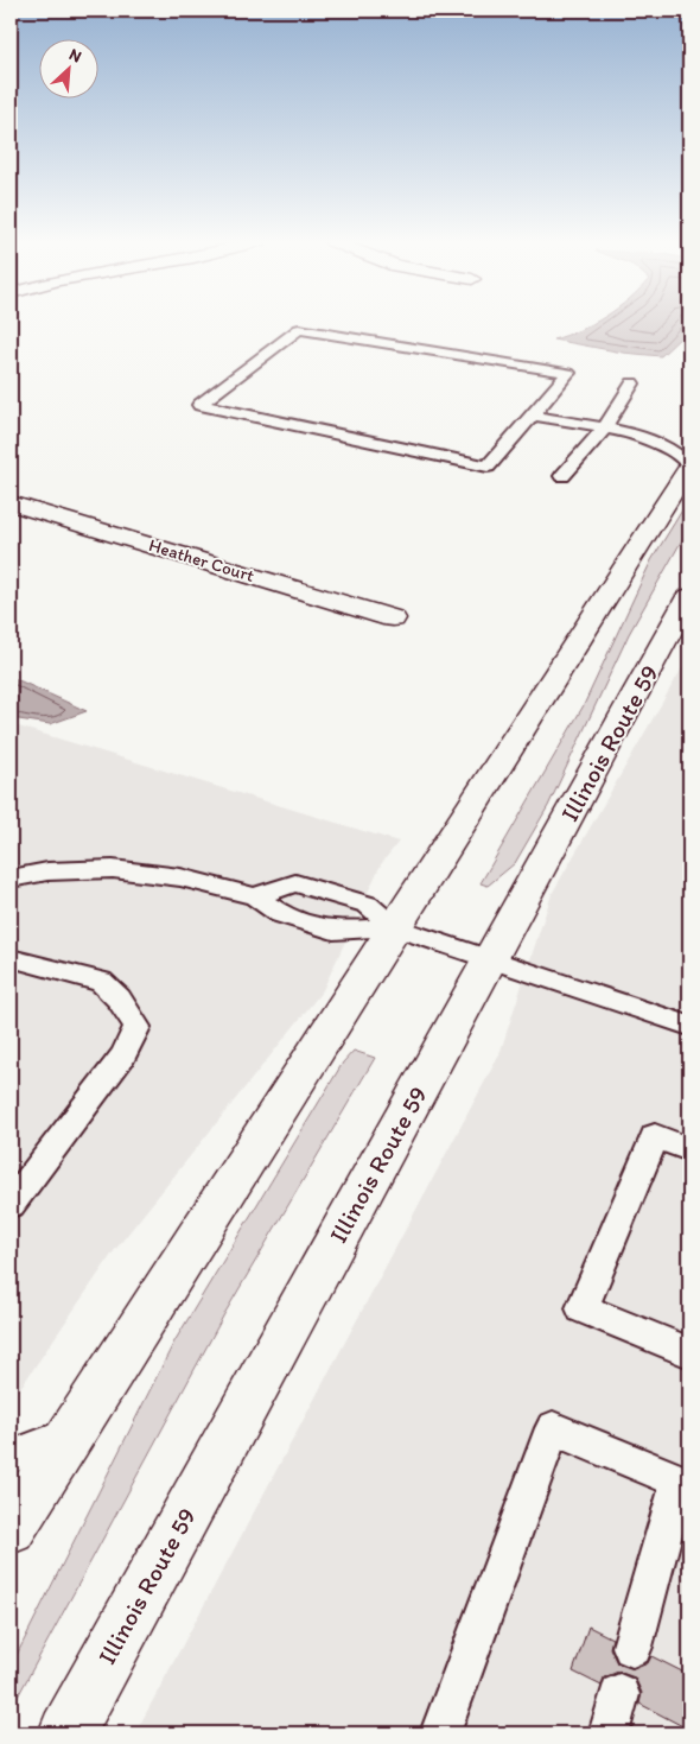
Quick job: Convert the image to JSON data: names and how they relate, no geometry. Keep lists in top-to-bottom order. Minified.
{"streets":{"main road":["Heather Court","Illinois Route 59"]},"north":"top right"}
